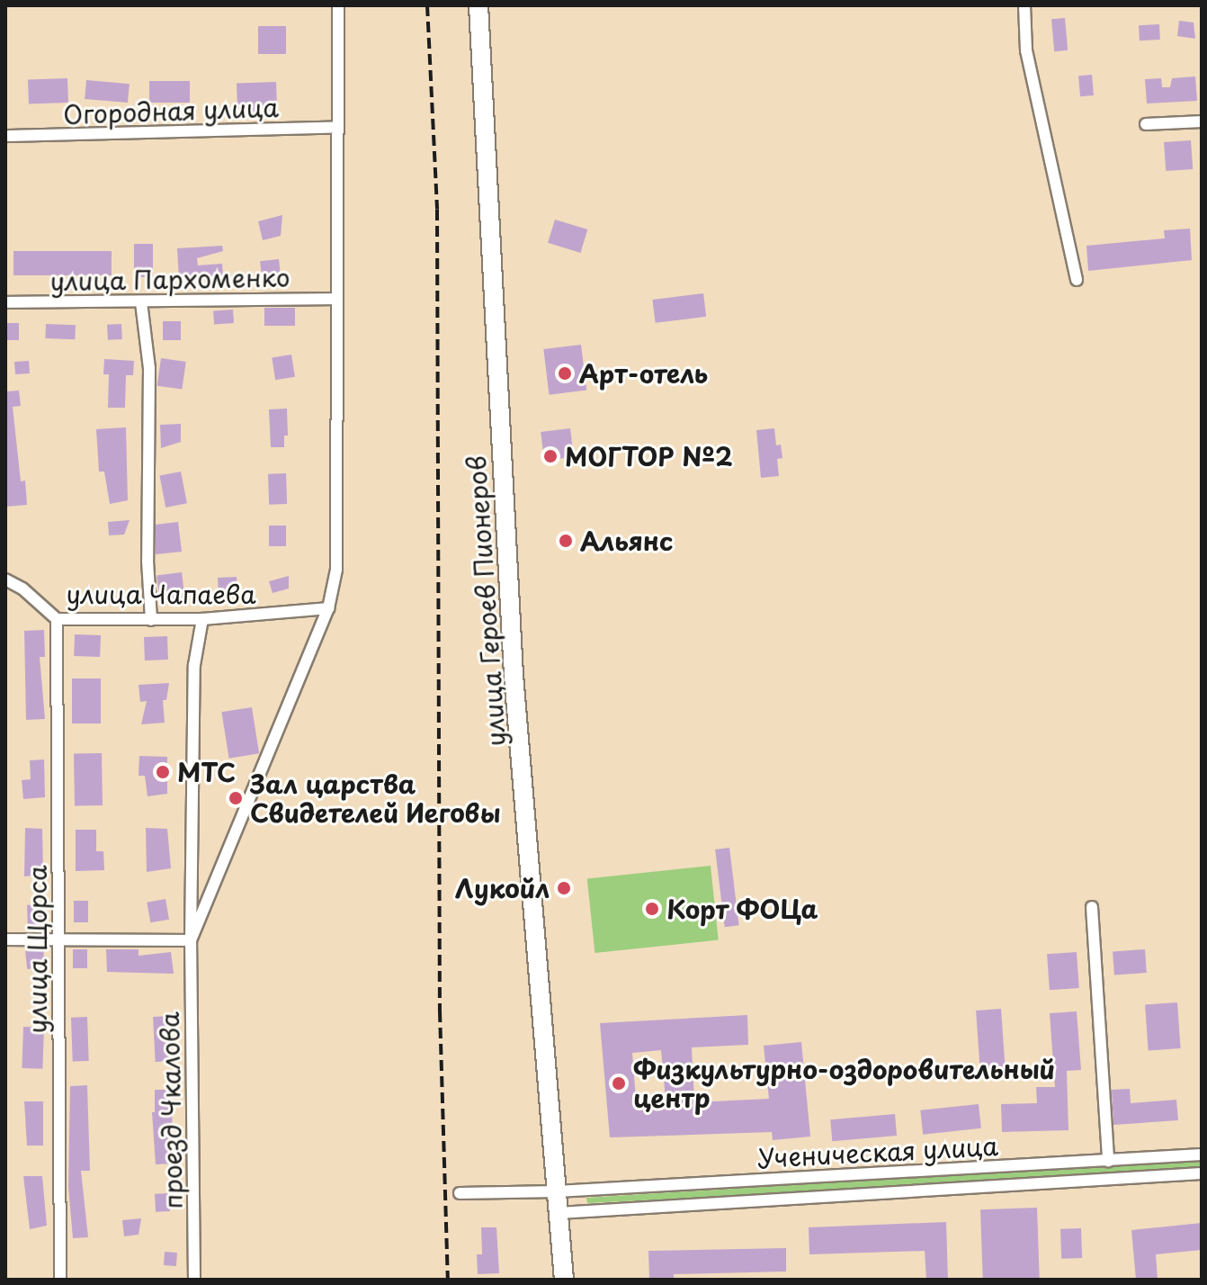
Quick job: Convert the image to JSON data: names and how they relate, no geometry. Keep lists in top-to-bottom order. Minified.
{"streets":{"main road":["улица Героев Пионеров"],"street":["Огородная улица","улица Пархоменко","улица Чапаева","улица Щорса","проезд Чкалова","Ученическая улица"]},"crossings":[["улица Чапаева","улица Щорса"],["улица Чапаева","проезд Чкалова"],["улица Героев Пионеров","Ученическая улица"]],"places":["Арт-отель","МОГТОР №2","Альянс","МТС","Зал царства Свидетелей Иеговы","Лукойл","Корт ФОЦа","Физкультурно-оздоровительный центр"]}
